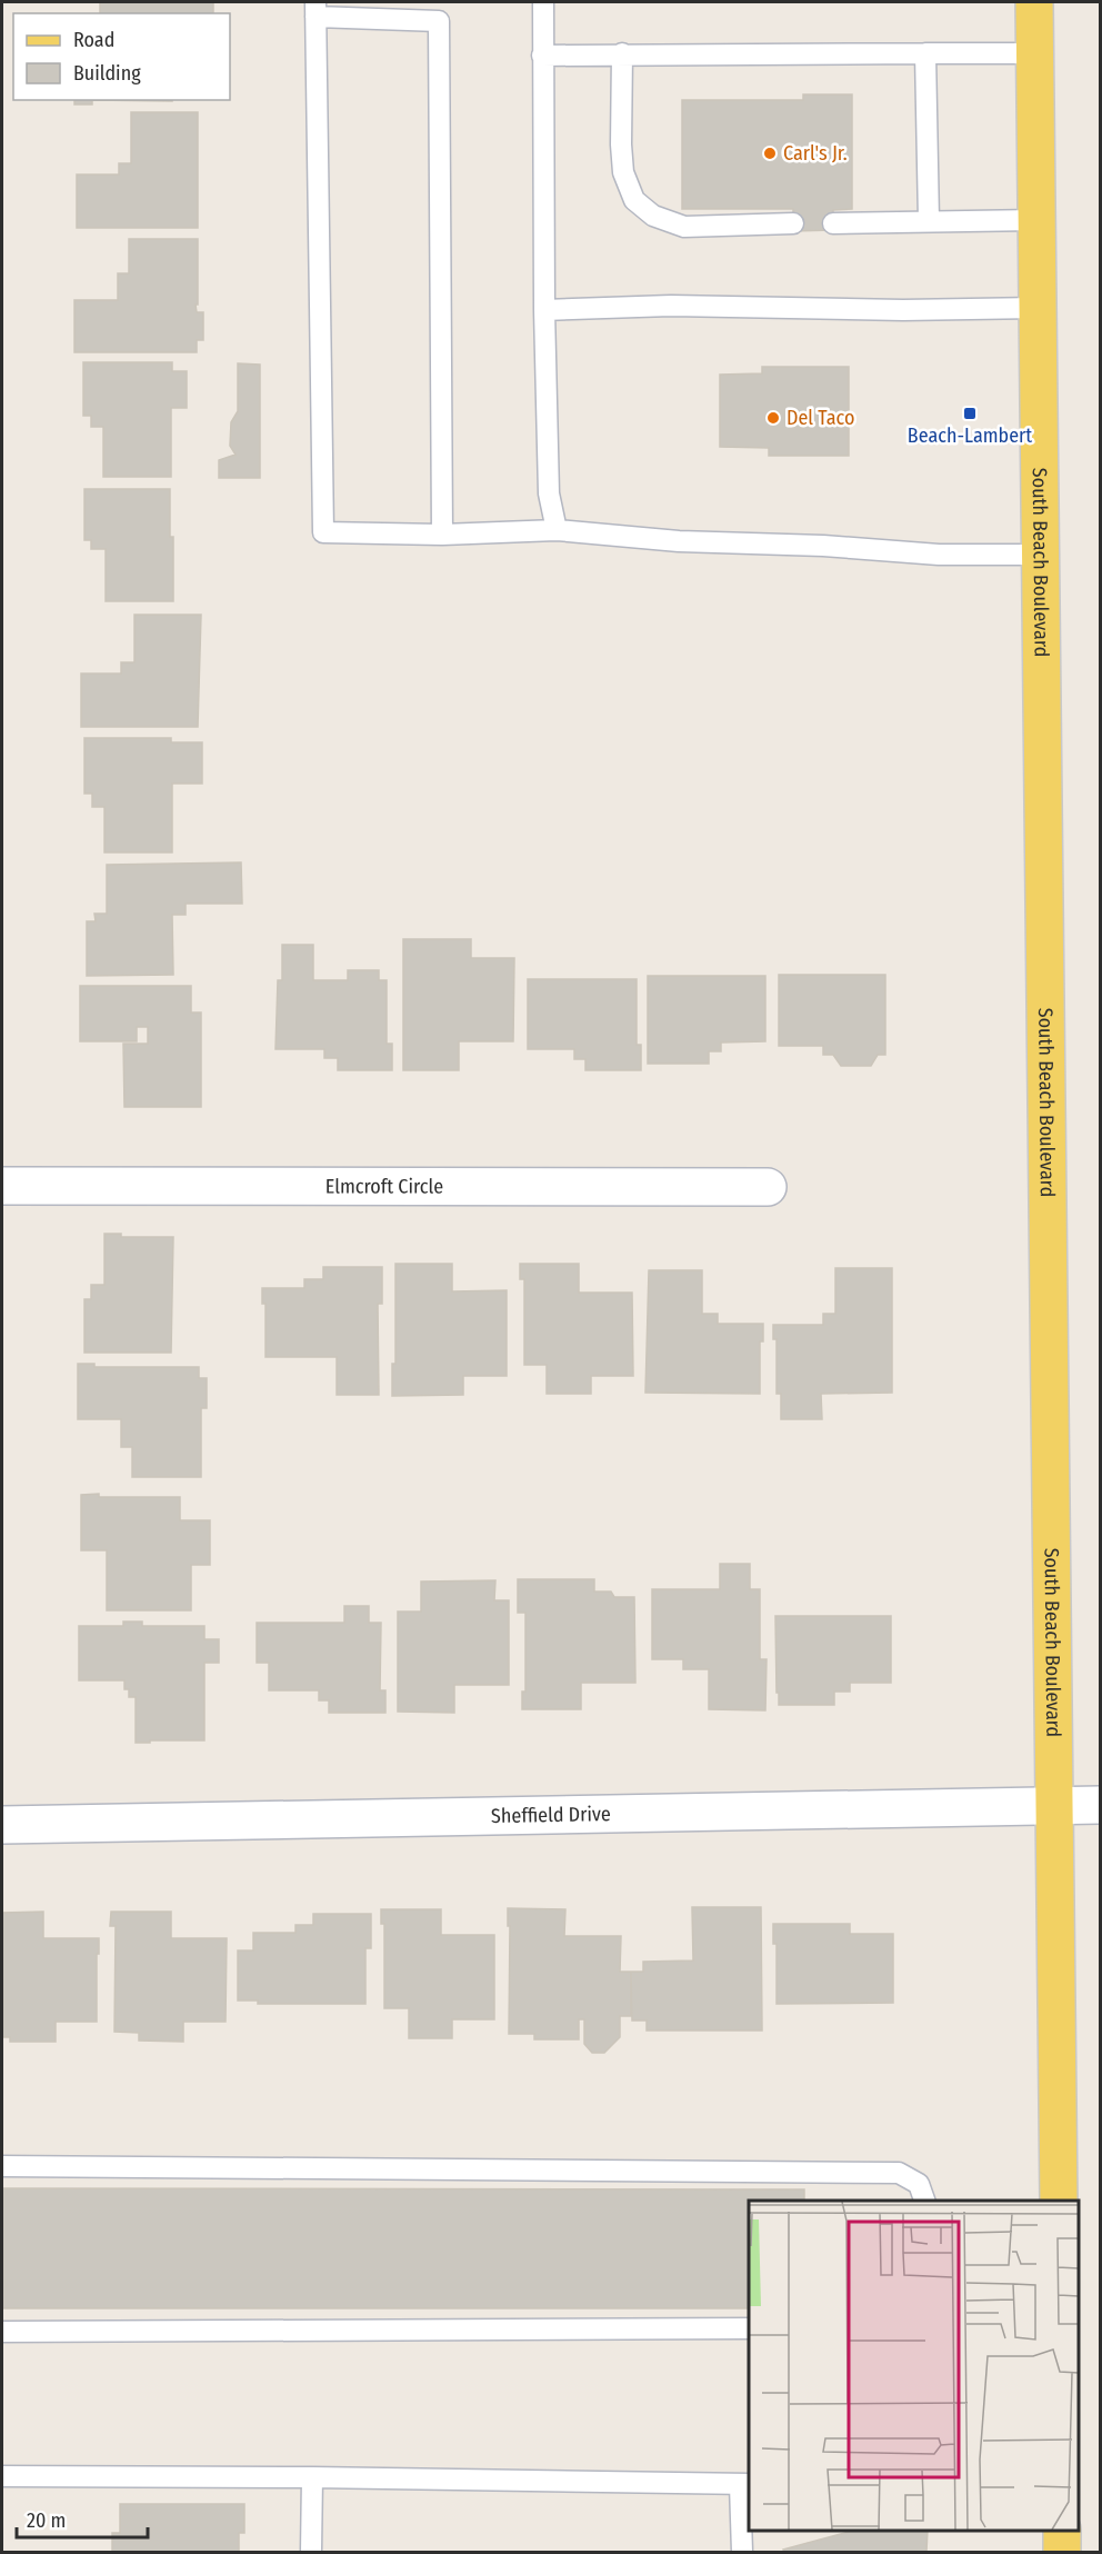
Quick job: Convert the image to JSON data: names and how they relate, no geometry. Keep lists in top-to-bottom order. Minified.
{"streets":{"main road":["South Beach Boulevard"],"street":["Elmcroft Circle","Sheffield Drive"]},"crossings":[["South Beach Boulevard","Sheffield Drive"]],"places":{"other":["Carl's Jr.","Del Taco"],"transit":["Beach-Lambert"]},"legend":["Road","Building"],"scale_bar":"20 m"}
